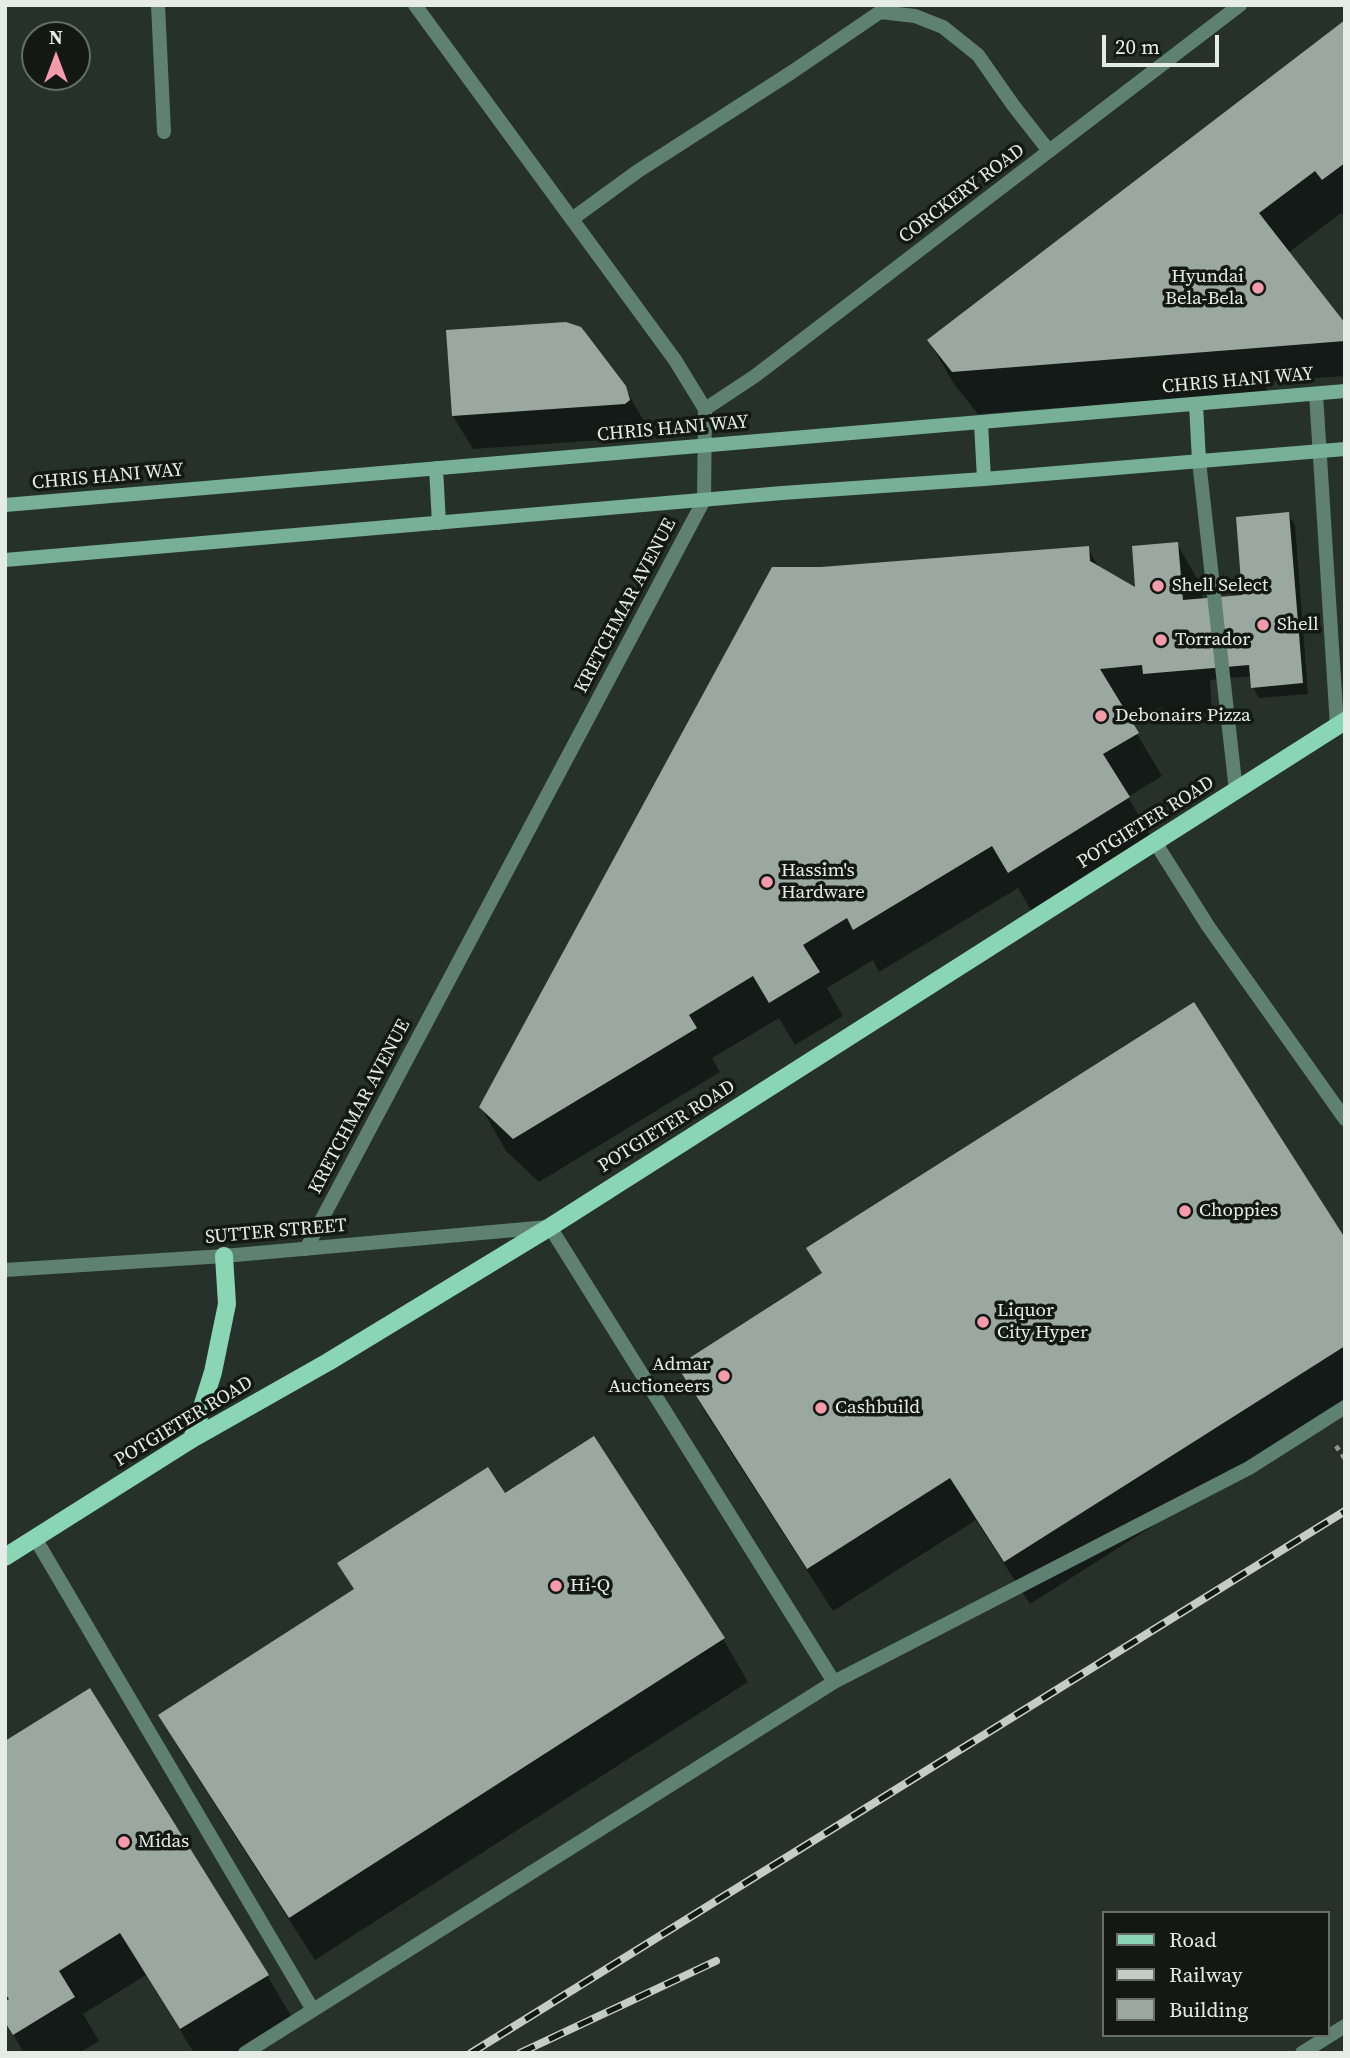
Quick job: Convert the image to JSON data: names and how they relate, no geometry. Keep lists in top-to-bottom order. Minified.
{"streets":{"main road":["CHRIS HANI WAY","POTGIETER ROAD"],"street":["CORCKERY ROAD","KRETCHMAR AVENUE","SUTTER STREET"]},"crossings":[["CORCKERY ROAD","KRETCHMAR AVENUE"],["CHRIS HANI WAY","KRETCHMAR AVENUE"],["KRETCHMAR AVENUE","SUTTER STREET"],["POTGIETER ROAD","SUTTER STREET"]],"places":["Hyundai Bela-Bela","Shell Select","Shell","Torrador","Debonairs Pizza","Hassim's Hardware","Choppies","Liquor City Hyper","Admar Auctioneers","Cashbuild","Hi-Q","Midas"],"legend":["Road","Railway","Building"],"scale_bar":"20 m","north":"top"}
